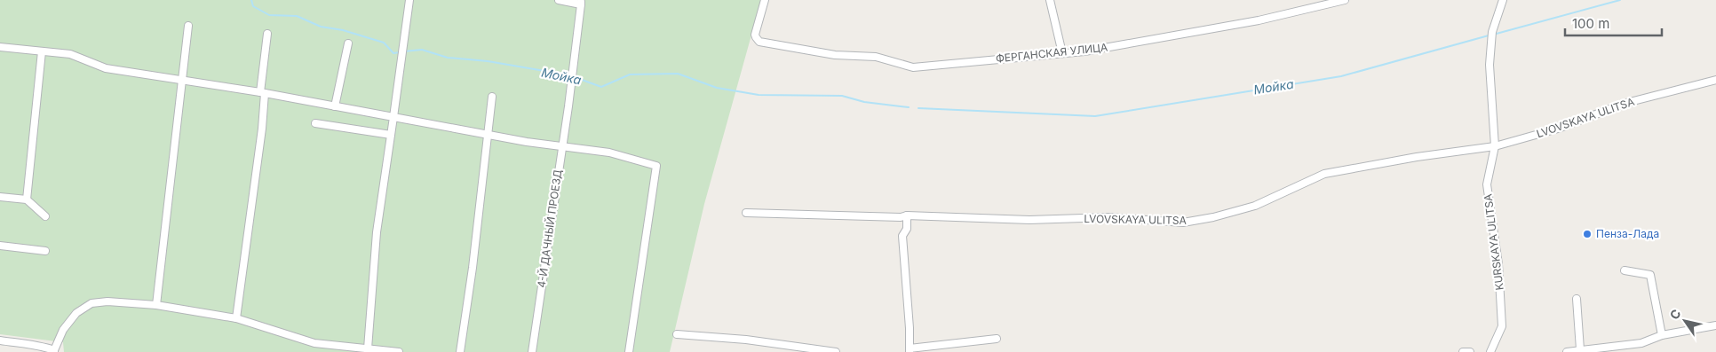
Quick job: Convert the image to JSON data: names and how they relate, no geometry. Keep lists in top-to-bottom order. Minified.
{"streets":{"street":["ФЕРГАНСКАЯ УЛИЦА","LVOVSKAYA ULITSA","4-Й ДАЧНЫЙ ПРОЕЗД","KURSKAYA ULITSA"]},"crossings":[["LVOVSKAYA ULITSA","KURSKAYA ULITSA"]],"water":["Мойка"],"places":["Пенза-Лада"],"scale_bar":"100 m","north":"top left"}
